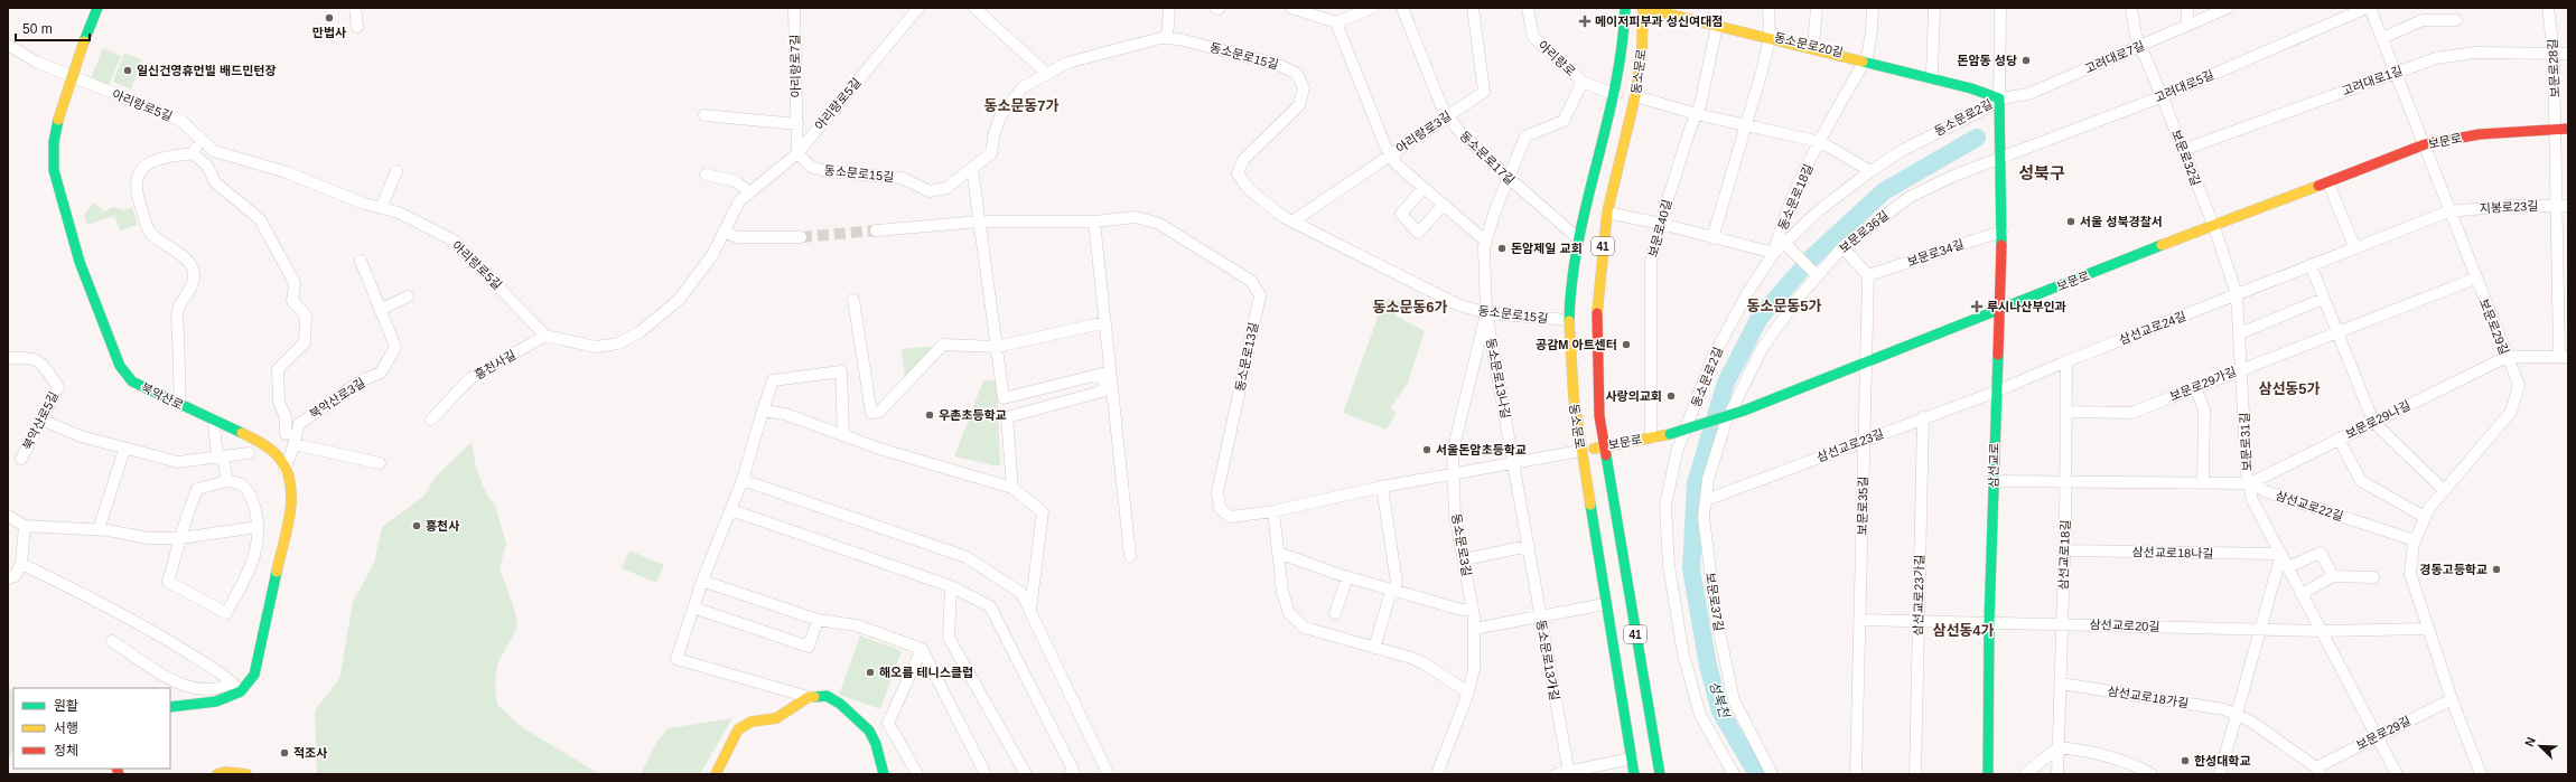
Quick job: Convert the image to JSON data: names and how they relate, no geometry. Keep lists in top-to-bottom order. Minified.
{"streets":{"main road":["동소문로20길","동소문로","보문로","41","북악산로","삼선교로"],"street":["동소문로15길","고려대로7길","아리랑로","아리랑로7길","보문로28길","고려대로1길","고려대로5길","아리랑로5길","동소문로2길","아리랑로3길","동소문로17길","보문로32길","동소문로18길","지봉로23길","보문로40길","보문로36길","보문로34길","보문로29길","삼선교로24길","동소문로13길","흥천사길","동소문로13나길","보문로29가길","북악산로3길","보문로29나길","북악산로5길","보문로31길","삼선교로23길","보문로35길","삼선교로22길","동소문로3길","삼선교로18나길","삼선교로18길","삼선교로23가길","보문로37길","삼선교로20길","동소문로13가길","삼선교로18가길"]},"crossings":[["동소문로20길","고려대로7길"],["동소문로20길","동소문로"],["동소문로20길","동소문로2길"],["동소문로20길","보문로40길"],["동소문로15길","아리랑로7길"],["동소문로15길","동소문로"],["동소문로15길","아리랑로5길"],["동소문로15길","아리랑로3길"],["동소문로15길","동소문로13나길"],["동소문로15길","동소문로3길"],["고려대로7길","동소문로2길"],["고려대로7길","보문로32길"],["아리랑로","동소문로"],["아리랑로7길","아리랑로5길"],["보문로28길","고려대로1길"],["보문로28길","보문로"],["보문로28길","지봉로23길"],["동소문로","보문로"],["동소문로","동소문로17길"],["동소문로","동소문로13길"],["고려대로1길","보문로32길"],["고려대로1길","보문로29길"],["고려대로5길","보문로32길"],["고려대로5길","보문로36길"],["아리랑로5길","흥천사길"],["동소문로2길","동소문로18길"],["아리랑로3길","동소문로17길"],["보문로","보문로32길"],["보문로","보문로40길"],["보문로","보문로29길"],["보문로","동소문로13길"],["보문로","보문로31길"],["보문로","삼선교로"],["보문로","보문로35길"],["보문로32길","보문로31길"],["지봉로23길","보문로29길"],["지봉로23길","삼선교로24길"],["보문로36길","보문로37길"],["보문로34길","보문로35길"],["보문로29길","삼선교로24길"],["보문로29길","보문로29가길"],["보문로29길","보문로29나길"],["보문로29길","보문로31길"],["보문로29길","삼선교로22길"],["보문로29길","삼선교로20길"],["보문로29길","삼선교로18가길"],["삼선교로24길","보문로31길"],["삼선교로24길","삼선교로23길"],["삼선교로24길","삼선교로"],["삼선교로24길","삼선교로18길"],["동소문로13길","동소문로13나길"],["동소문로13길","동소문로3길"],["동소문로13길","동소문로13가길"],["동소문로13나길","동소문로3길"],["동소문로13나길","동소문로13가길"],["보문로29가길","보문로31길"],["보문로29가길","삼선교로18길"],["북악산로","북악산로3길"],["보문로29나길","보문로31길"],["보문로29나길","삼선교로22길"],["보문로31길","삼선교로22길"],["보문로31길","삼선교로18나길"],["보문로31길","삼선교로20길"],["삼선교로23길","삼선교로"],["삼선교로23길","보문로35길"],["삼선교로23길","삼선교로23가길"],["삼선교로23길","보문로37길"],["삼선교로","삼선교로22길"],["삼선교로","삼선교로20길"],["삼선교로22길","삼선교로18길"],["삼선교로18나길","삼선교로18길"],["삼선교로18길","삼선교로20길"],["삼선교로18길","삼선교로18가길"]],"districts":["동소문동7가","성북구","동소문동5가","동소문동6가","삼선동5가","삼선동4가"],"water":["성북천"],"places":{"other":["만법사","돈암동 성당","일신건영휴먼빌 배드민턴장","서울 성북경찰서","돈암제일 교회","공감M 아트센터","사랑의교회","우촌초등학교","서울돈암초등학교","흥천사","경동고등학교","해오름 테니스클럽","적조사","한성대학교"],"health":["메이저피부과 성신여대점","루시나산부인과"]},"legend":["원활","서행","정체"],"scale_bar":"50 m","north":"top left"}
